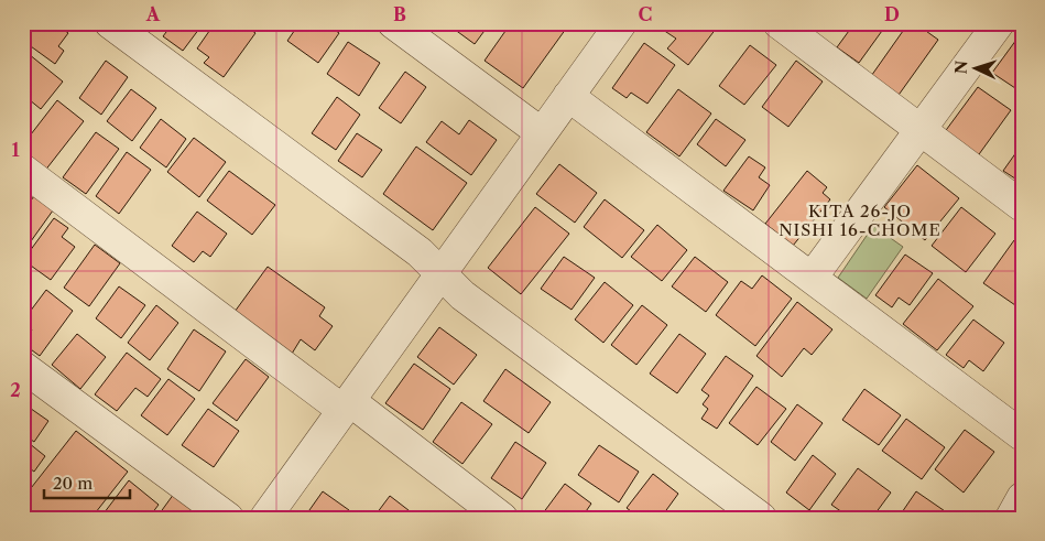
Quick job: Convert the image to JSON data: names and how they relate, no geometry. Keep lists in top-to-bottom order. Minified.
{"districts":["KITA 26-JO NISHI 16-CHOME"],"scale_bar":"20 m","north":"left","grid":{"columns":["A","B","C","D"],"rows":["1","2"]}}
